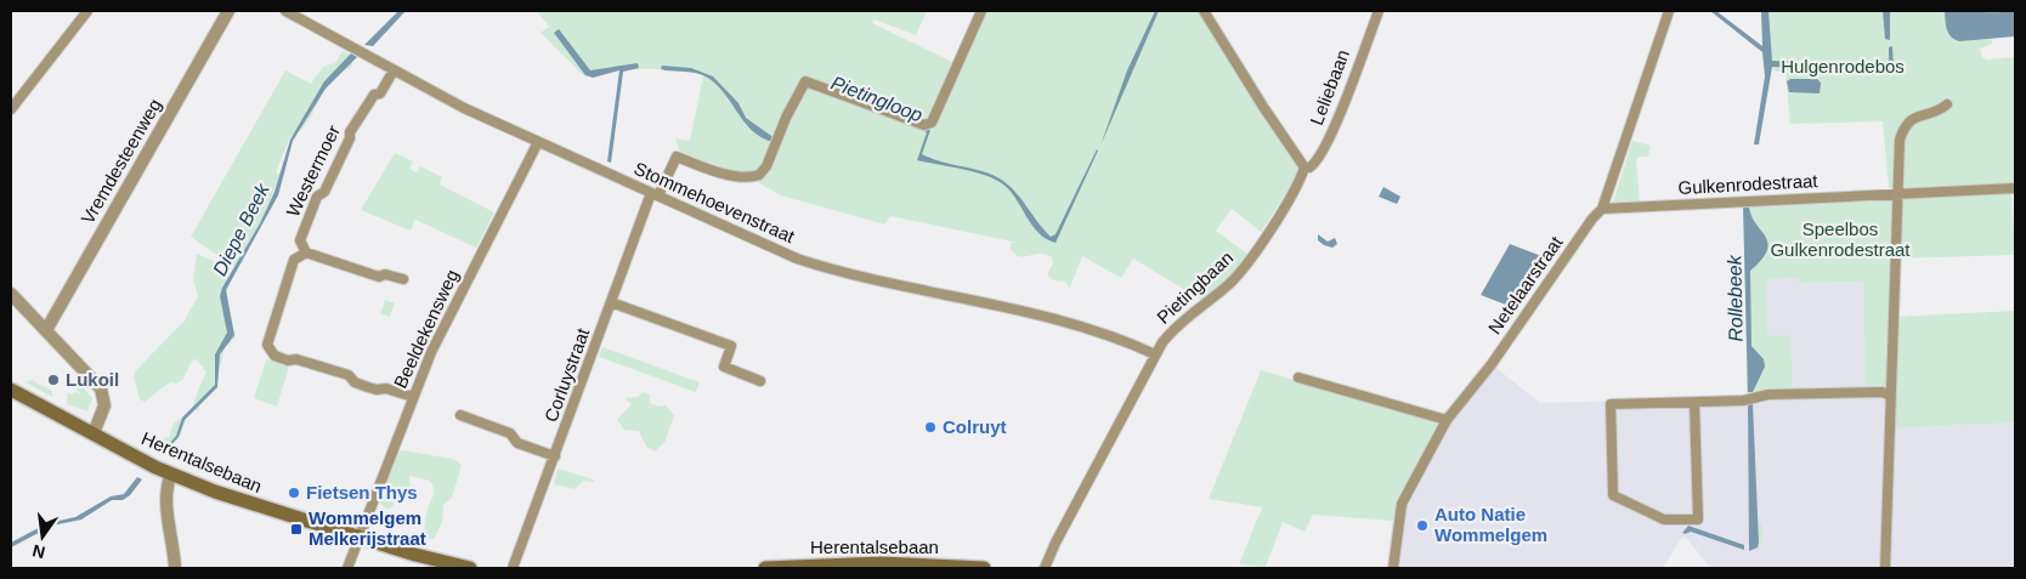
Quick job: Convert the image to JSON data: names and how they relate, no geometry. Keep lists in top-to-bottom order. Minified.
{"streets":{"main road":["Herentalsebaan"],"street":["Leliebaan","Vremdesteenweg","Westermoer","Gulkenrodestraat","Stommehoevenstraat","Netelaarstraat","Pietingbaan","Beeldekensweg","Corluystraat"]},"crossings":[["Leliebaan","Pietingbaan"],["Westermoer","Stommehoevenstraat"],["Gulkenrodestraat","Netelaarstraat"],["Stommehoevenstraat","Pietingbaan"],["Stommehoevenstraat","Beeldekensweg"],["Stommehoevenstraat","Corluystraat"],["Beeldekensweg","Herentalsebaan"]],"water":["Pietingloop","Diepe Beek","Rollebeek"],"parks":["Hulgenrodebos","Speelbos Gulkenrodestraat"],"places":{"other":["Lukoil","Colruyt","Fietsen Thys","Auto Natie Wommelgem"],"transit":["Wommelgem Melkerijstraat"]},"north":"bottom"}
